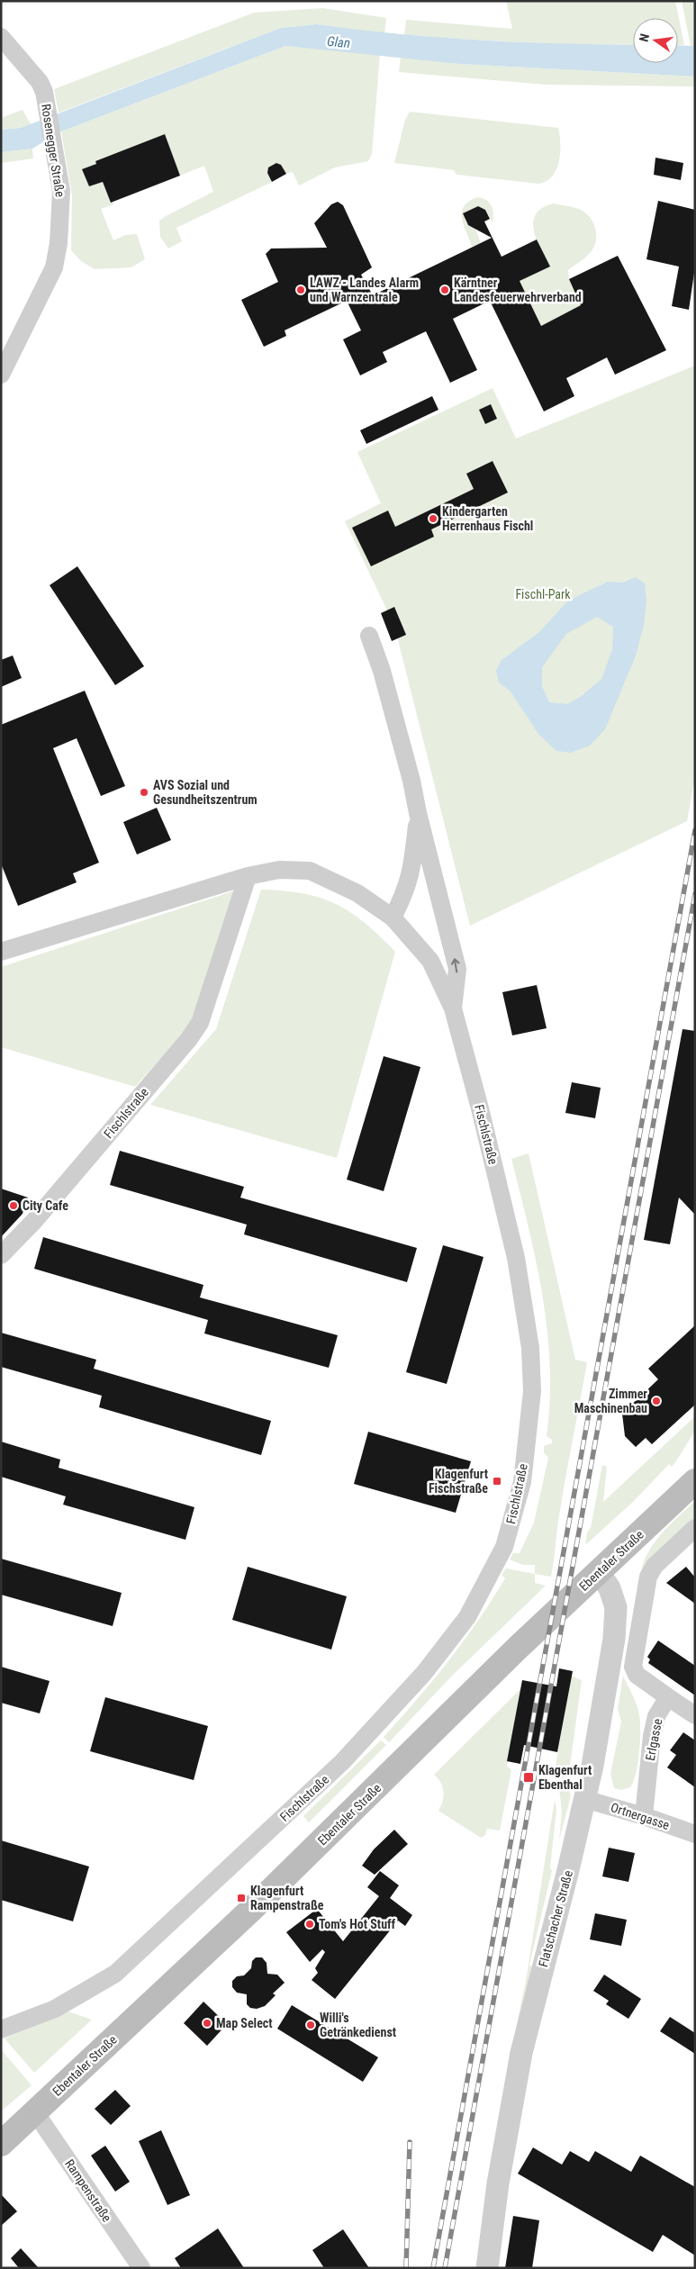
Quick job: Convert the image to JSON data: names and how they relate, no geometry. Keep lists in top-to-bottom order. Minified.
{"streets":{"main road":["Ebentaler Straße"],"street":["Rosenegger Straße","Fischlstraße","Erlgasse","Ortnergasse","Flatschacher Straße","Rampenstraße"]},"crossings":[["Ebentaler Straße","Flatschacher Straße"],["Ebentaler Straße","Rampenstraße"],["Erlgasse","Ortnergasse"],["Ortnergasse","Flatschacher Straße"]],"water":["Glan"],"parks":["Fischl-Park"],"places":{"other":["LAWZ - Landes Alarm und Warnzentrale","Kärntner Landesfeuerwehrverband","Kindergarten Herrenhaus Fischl","AVS Sozial und Gesundheitszentrum","City Cafe","Zimmer Maschinenbau","Tom's Hot Stuff","Map Select","Willi's Getränkedienst"],"transit":["Klagenfurt Fischstraße","Klagenfurt Ebenthal","Klagenfurt Rampenstraße"]},"north":"left"}
